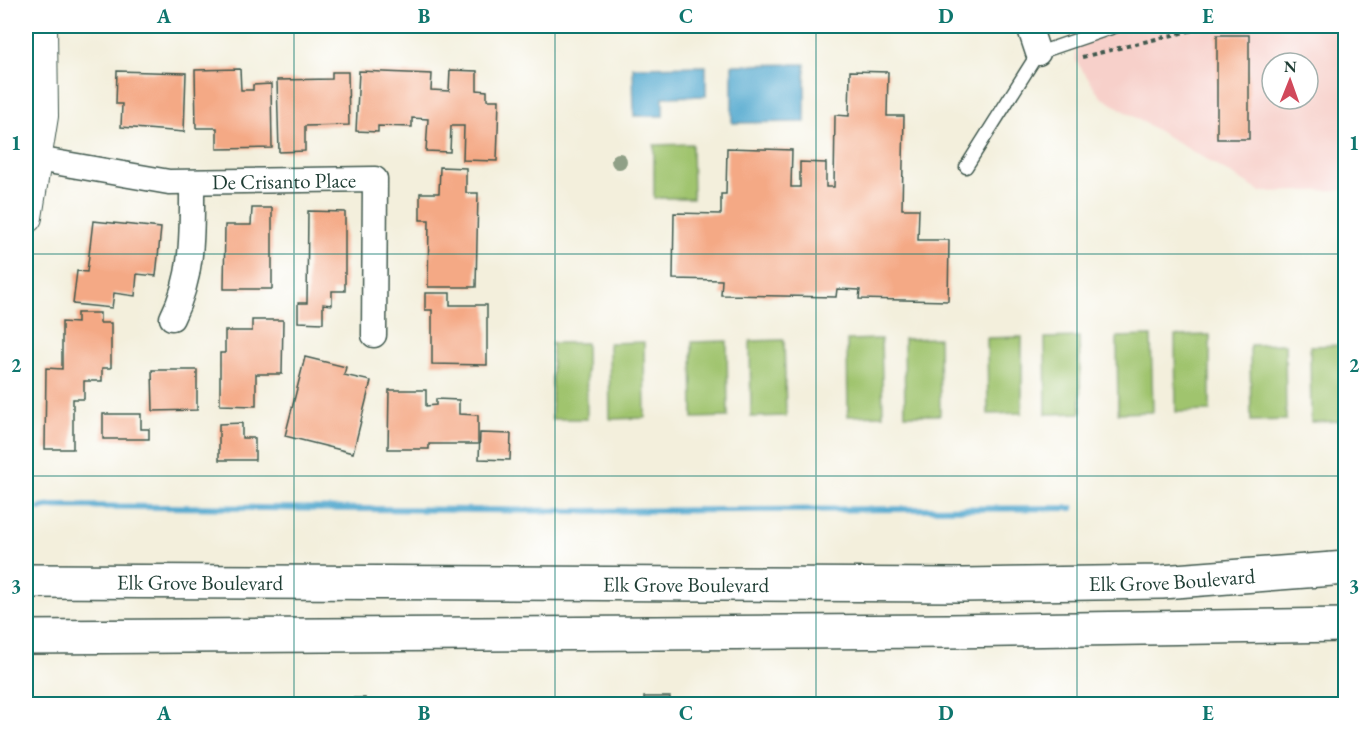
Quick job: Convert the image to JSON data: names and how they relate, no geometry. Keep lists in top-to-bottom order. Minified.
{"streets":{"main road":["Elk Grove Boulevard"],"street":["De Crisanto Place"]},"north":"top","grid":{"columns":["A","B","C","D","E"],"rows":["1","2","3"]}}
